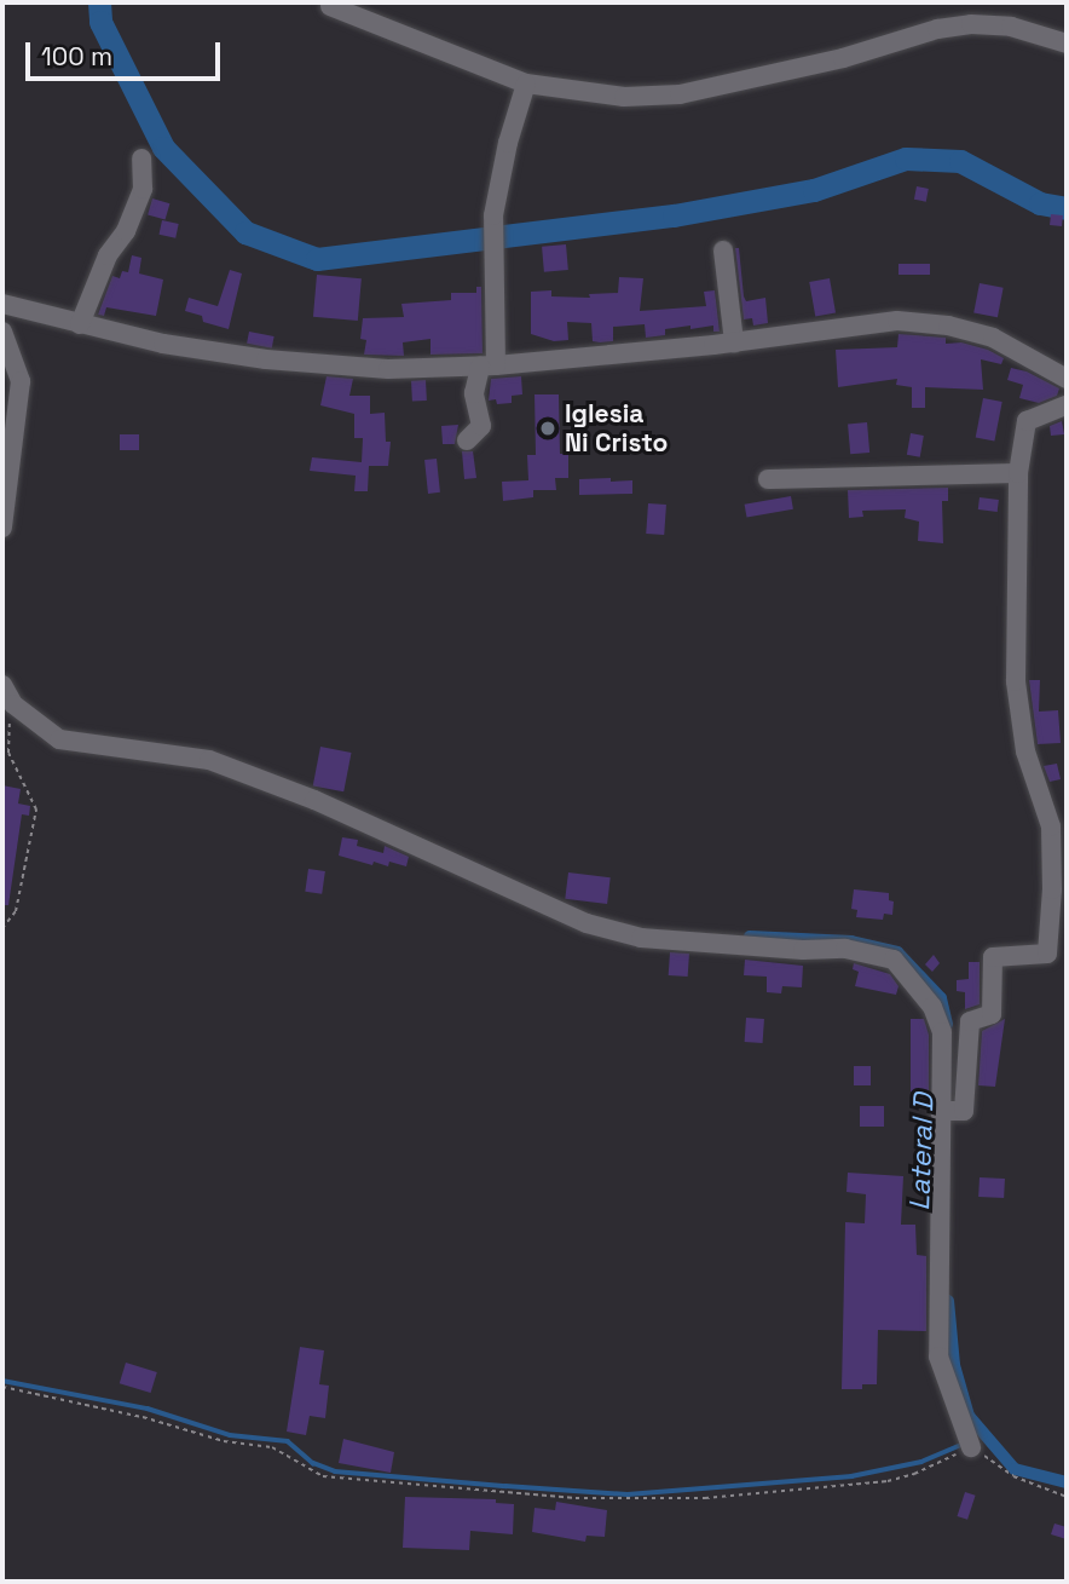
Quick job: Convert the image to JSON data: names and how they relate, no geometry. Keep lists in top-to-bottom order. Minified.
{"water":["Lateral D"],"places":["Iglesia Ni Cristo"],"scale_bar":"100 m"}
